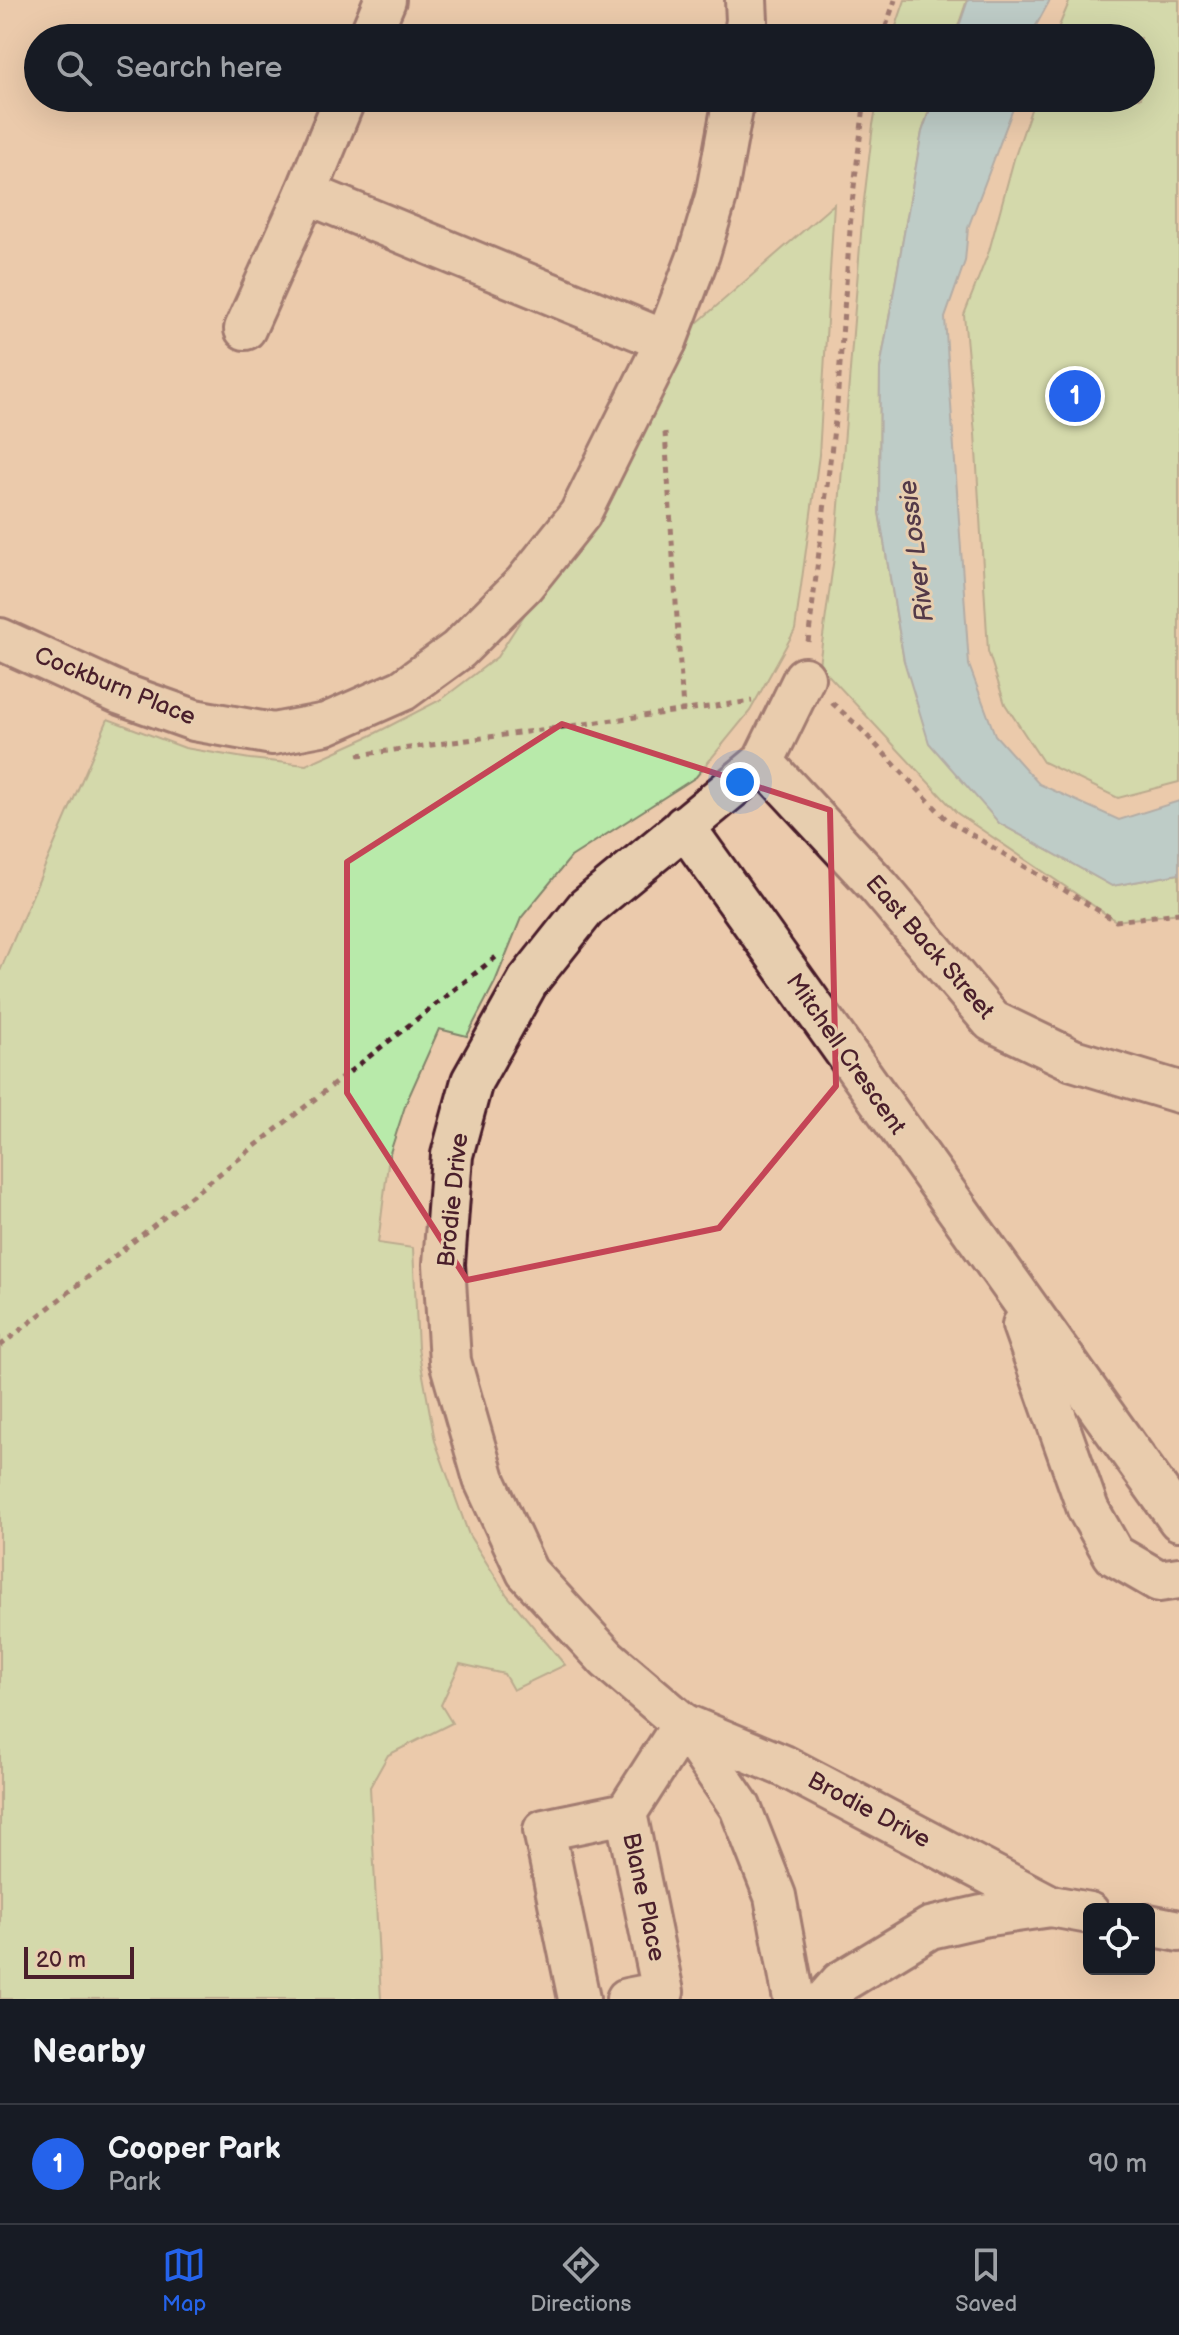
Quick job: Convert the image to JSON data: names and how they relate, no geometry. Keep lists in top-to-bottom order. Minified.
{"streets":{"street":["Cockburn Place","East Back Street","Mitchell Crescent","Brodie Drive","Blane Place"]},"crossings":[["East Back Street","Brodie Drive"],["Mitchell Crescent","Brodie Drive"],["Brodie Drive","Blane Place"]],"water":["River Lossie"],"scale_bar":"20 m","page":{"search":"Search here","pins":"1","scale":"20 m","heading":"Nearby","list":[{"mark":"1","name":"Cooper Park","note":"Park","value":"90 m"}],"nav":["Map","Directions","Saved"]}}
